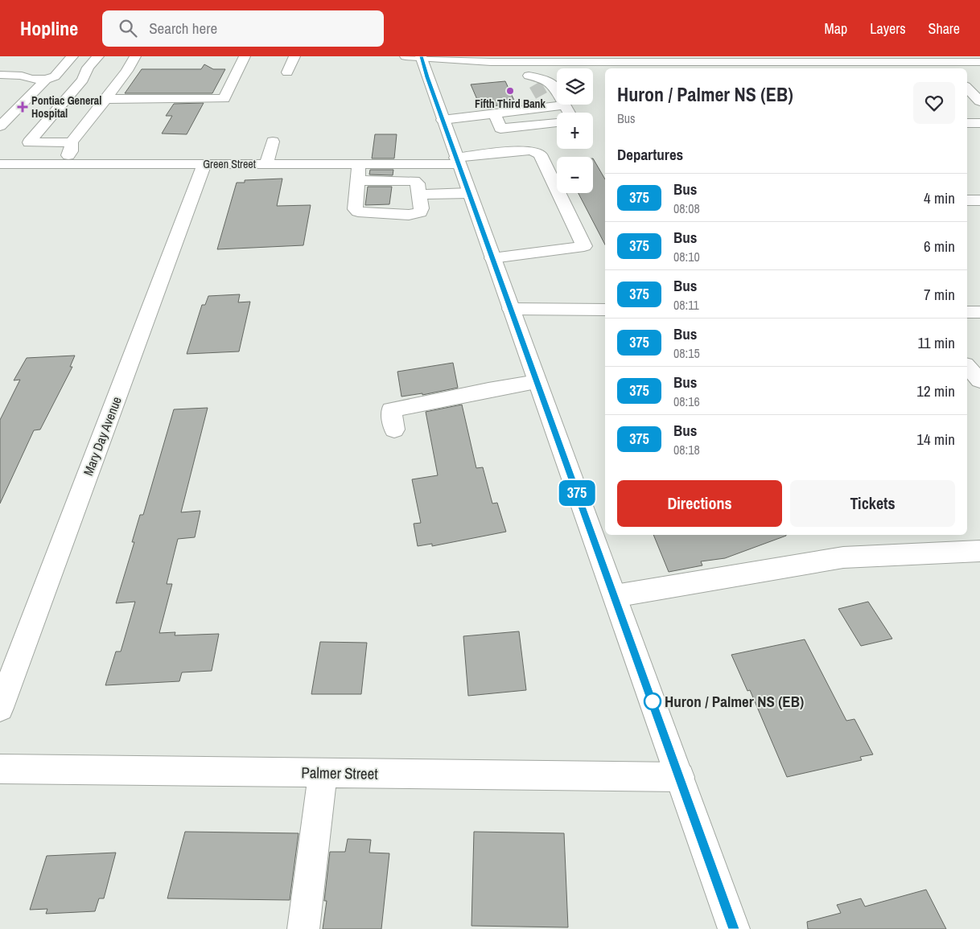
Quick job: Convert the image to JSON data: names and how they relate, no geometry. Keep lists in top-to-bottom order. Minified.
{"streets":{"main road":["Green Street","Mary Day Avenue","Palmer Street"]},"crossings":[["Green Street","Mary Day Avenue"]],"places":{"other":["Fifth Third Bank","Huron / Palmer NS (EB)"],"health":["Pontiac General Hospital"]},"lines":["bus line 375"],"page":{"header":"Hopline","search":"Search here","nav":["Map","Layers","Share"],"on_map":"375","map_buttons":["+","−"],"heading":[["Huron / Palmer NS (EB)","Bus"],"Departures"],"list":[{"mark":"375","name":"Bus","note":"08:08","value":"4 min"},{"mark":"375","name":"Bus","note":"08:10","value":"6 min"},{"mark":"375","name":"Bus","note":"08:11","value":"7 min"},{"mark":"375","name":"Bus","note":"08:15","value":"11 min"},{"mark":"375","name":"Bus","note":"08:16","value":"12 min"},{"mark":"375","name":"Bus","note":"08:18","value":"14 min"}],"buttons":["Directions","Tickets"]}}
